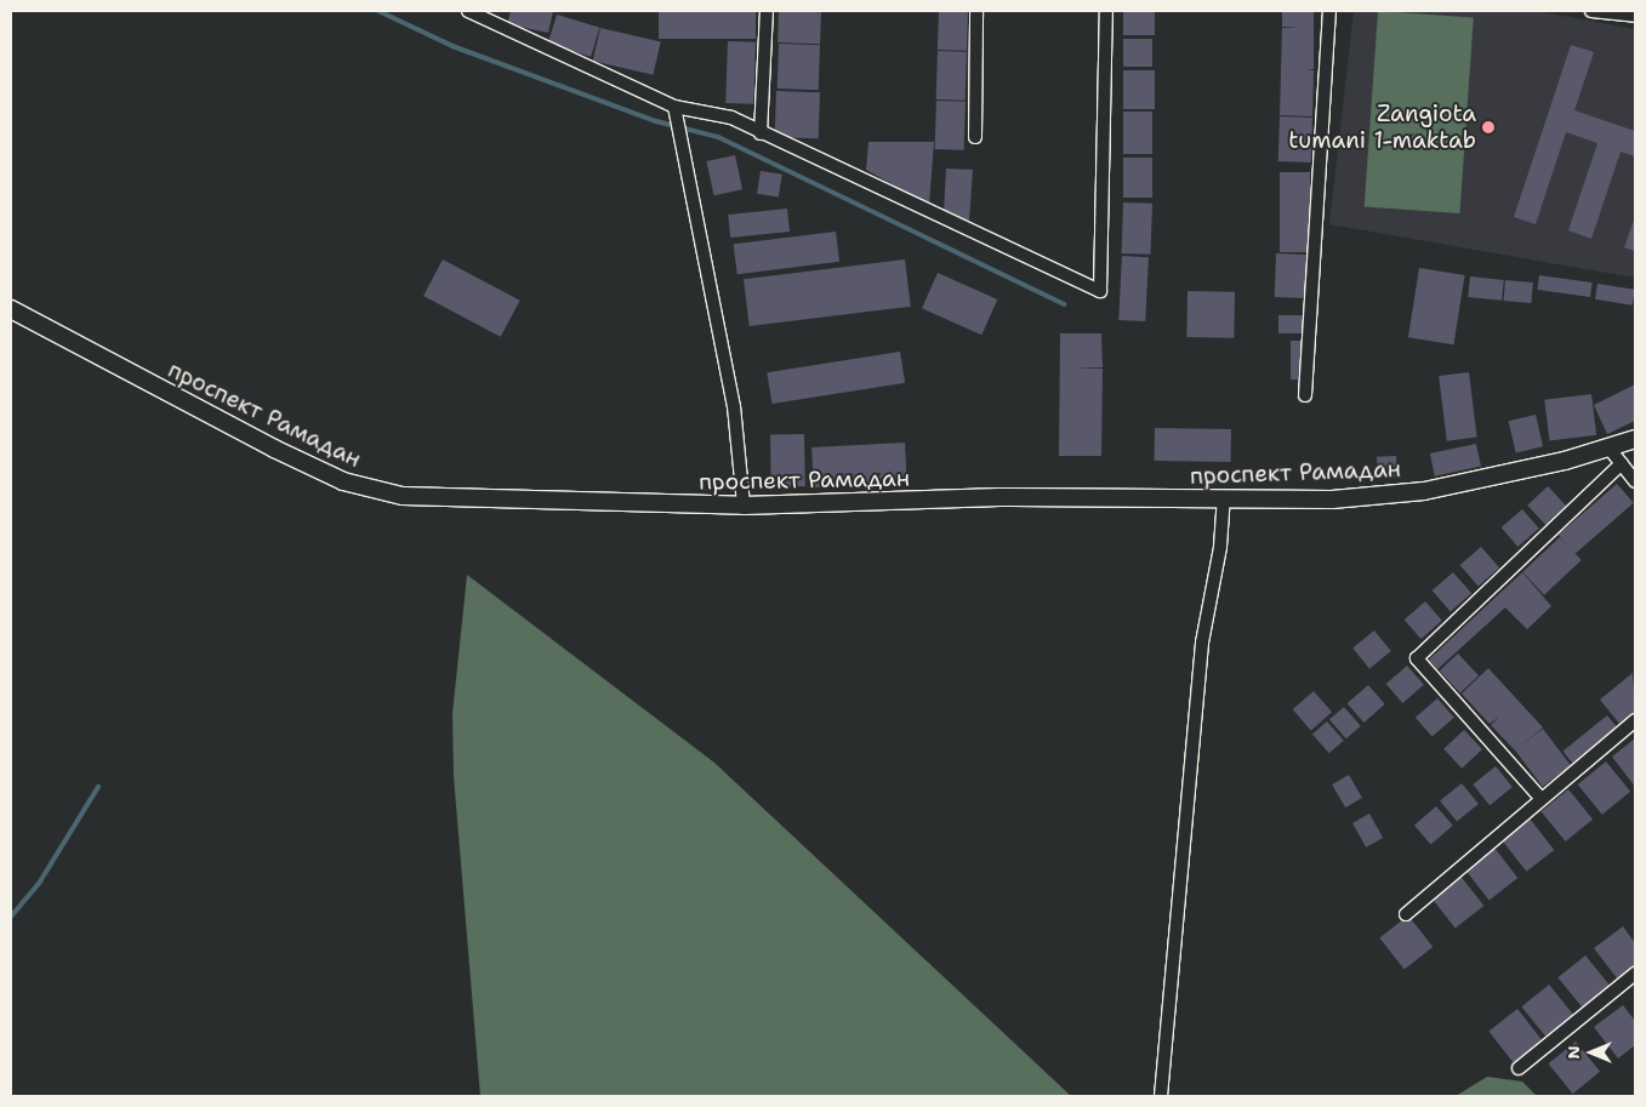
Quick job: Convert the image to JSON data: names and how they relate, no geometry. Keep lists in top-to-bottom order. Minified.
{"streets":{"main road":["проспект Рамадан"]},"places":["Zangiota tumani 1-maktab"],"north":"left"}
